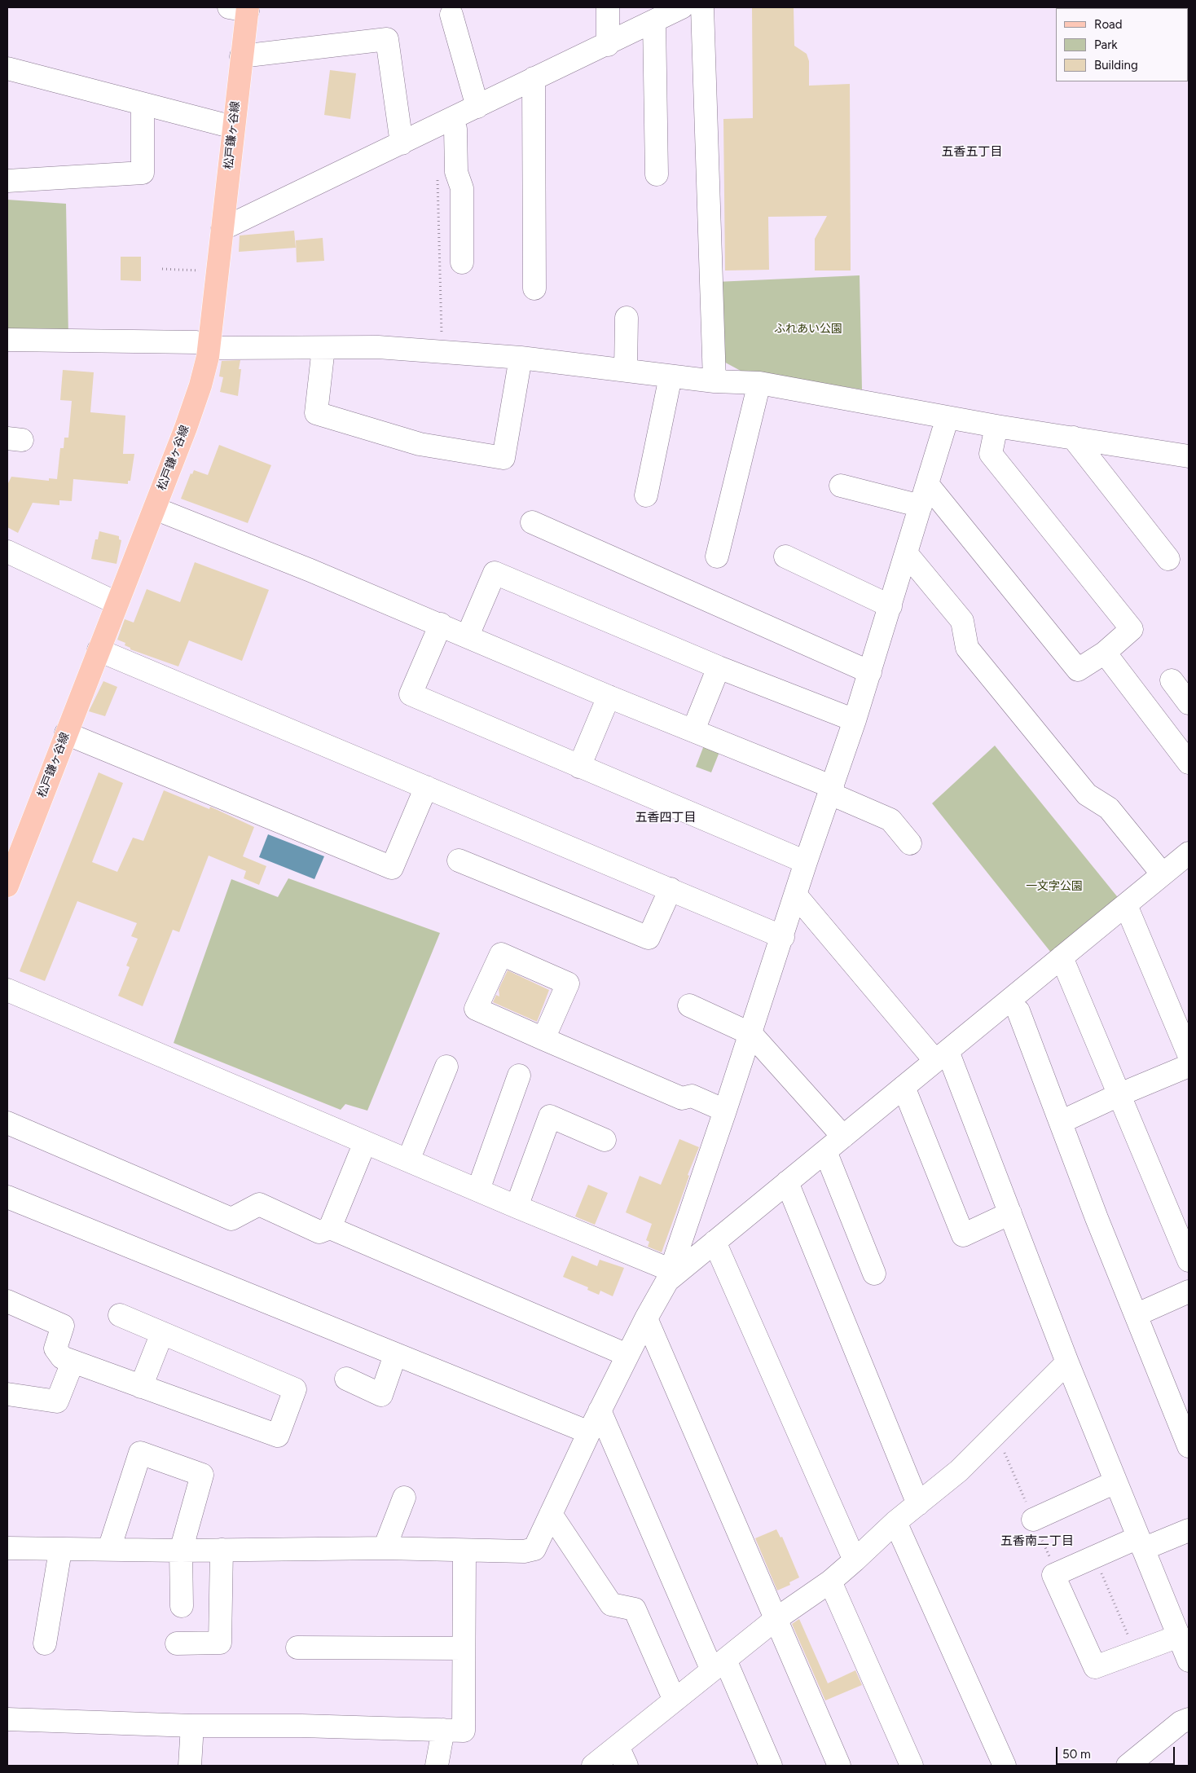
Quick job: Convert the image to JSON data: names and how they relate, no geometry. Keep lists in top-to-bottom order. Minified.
{"streets":{"main road":["松戸鎌ヶ谷線"]},"districts":["五香五丁目","五香四丁目","五香南二丁目"],"parks":["ふれあい公園","一文字公園"],"legend":["Road","Park","Building"],"scale_bar":"50 m"}
